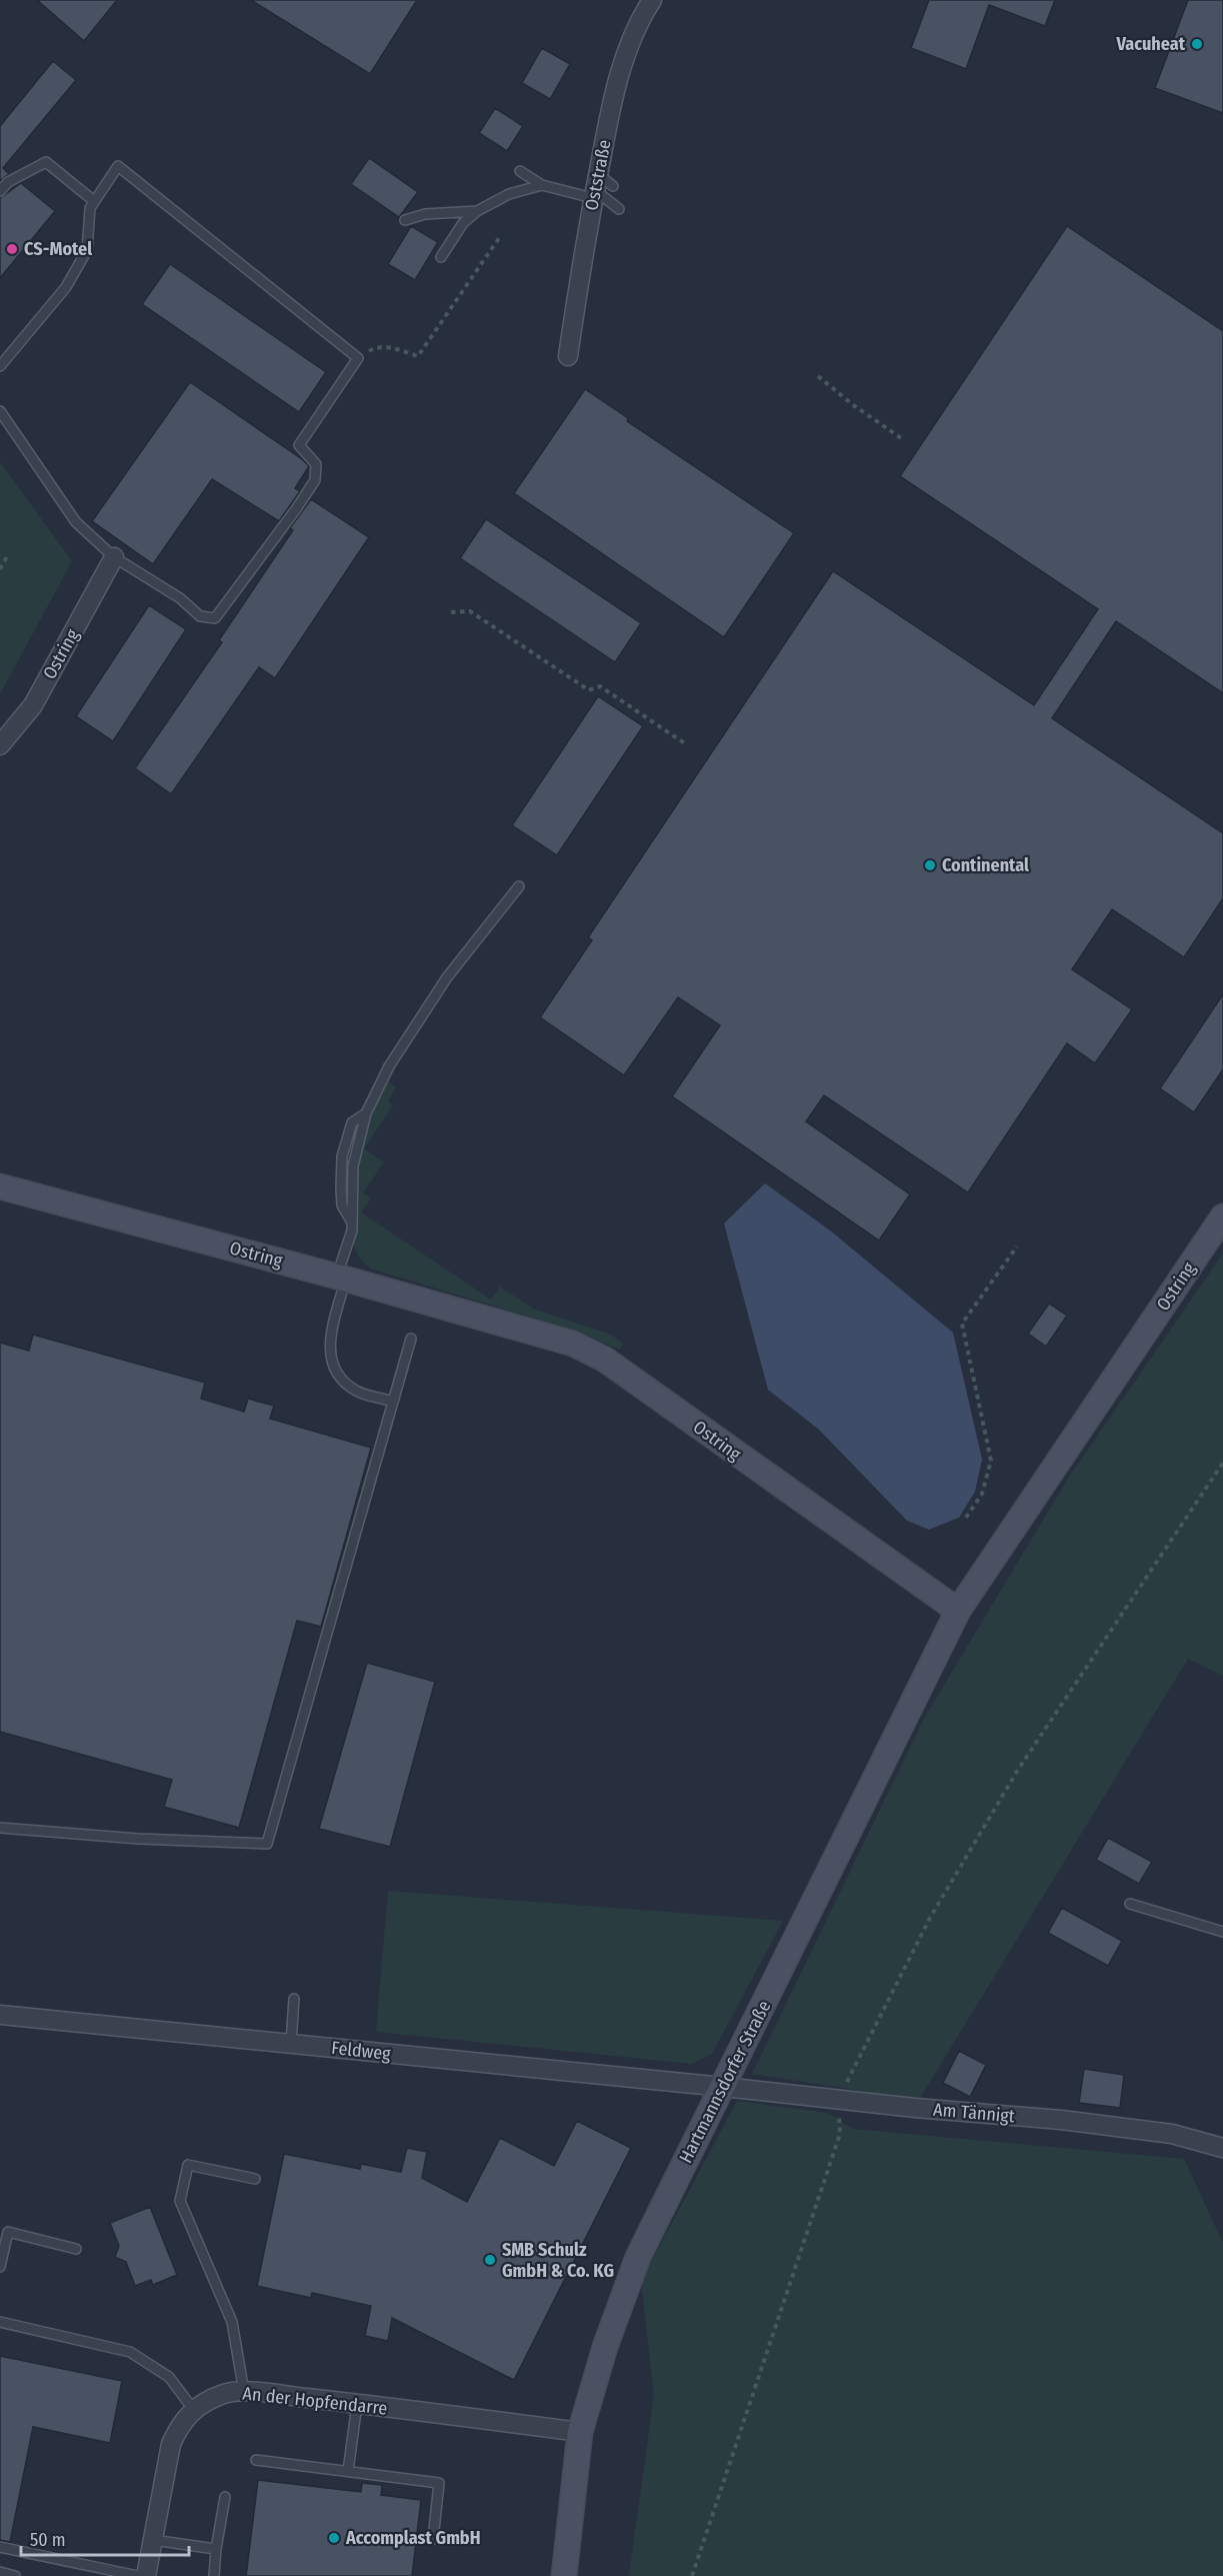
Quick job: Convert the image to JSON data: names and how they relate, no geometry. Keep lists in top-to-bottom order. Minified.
{"streets":{"main road":["Ostring","Hartmannsdorfer Straße"],"street":["Oststraße","Feldweg","Am Tännigt","An der Hopfendarre"]},"crossings":[["Ostring","Hartmannsdorfer Straße"],["Feldweg","Hartmannsdorfer Straße"],["Feldweg","Am Tännigt"],["Hartmannsdorfer Straße","Am Tännigt"],["Hartmannsdorfer Straße","An der Hopfendarre"]],"places":["Vacuheat","CS-Motel","Continental","SMB Schulz GmbH & Co. KG","Accomplast GmbH"],"scale_bar":"50 m"}
